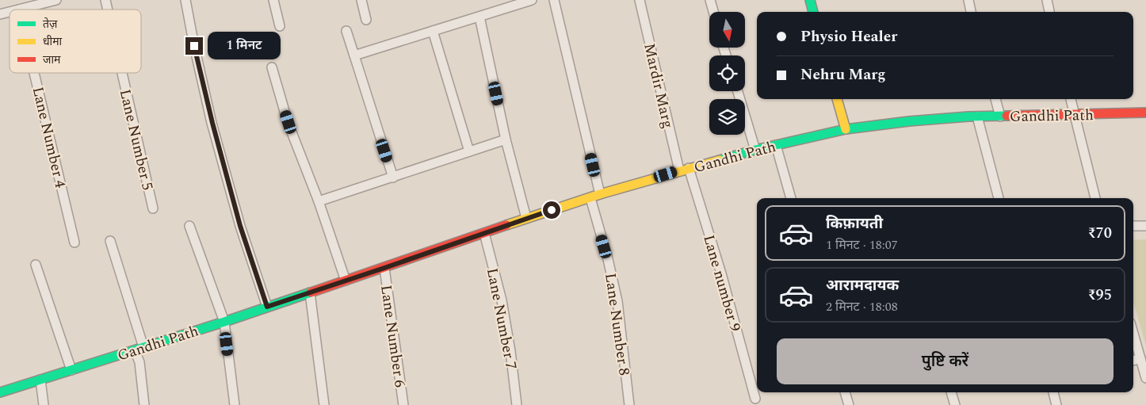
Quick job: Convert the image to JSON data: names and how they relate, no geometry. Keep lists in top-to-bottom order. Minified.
{"streets":{"street":["Mardir Marg","Gandhi Path","Lane Number 4","Lane Number 5","Lane number 9","Lane Number 7","Lane Number 8","Lane Number 6"]},"crossings":[["Mardir Marg","Gandhi Path"],["Gandhi Path","Lane number 9"],["Gandhi Path","Lane Number 7"],["Gandhi Path","Lane Number 8"],["Gandhi Path","Lane Number 6"]],"legend":["तेज़","धीमा","जाम"],"north":"bottom","page":{"banner":["Physio Healer","Nehru Marg"],"bubble":"1 मिनट","list":[{"name":"किफ़ायती","note":"1 मिनट · 18:07","value":"₹70"},{"name":"आरामदायक","note":"2 मिनट · 18:08","value":"₹95"}],"buttons":"पुष्टि करें"}}
